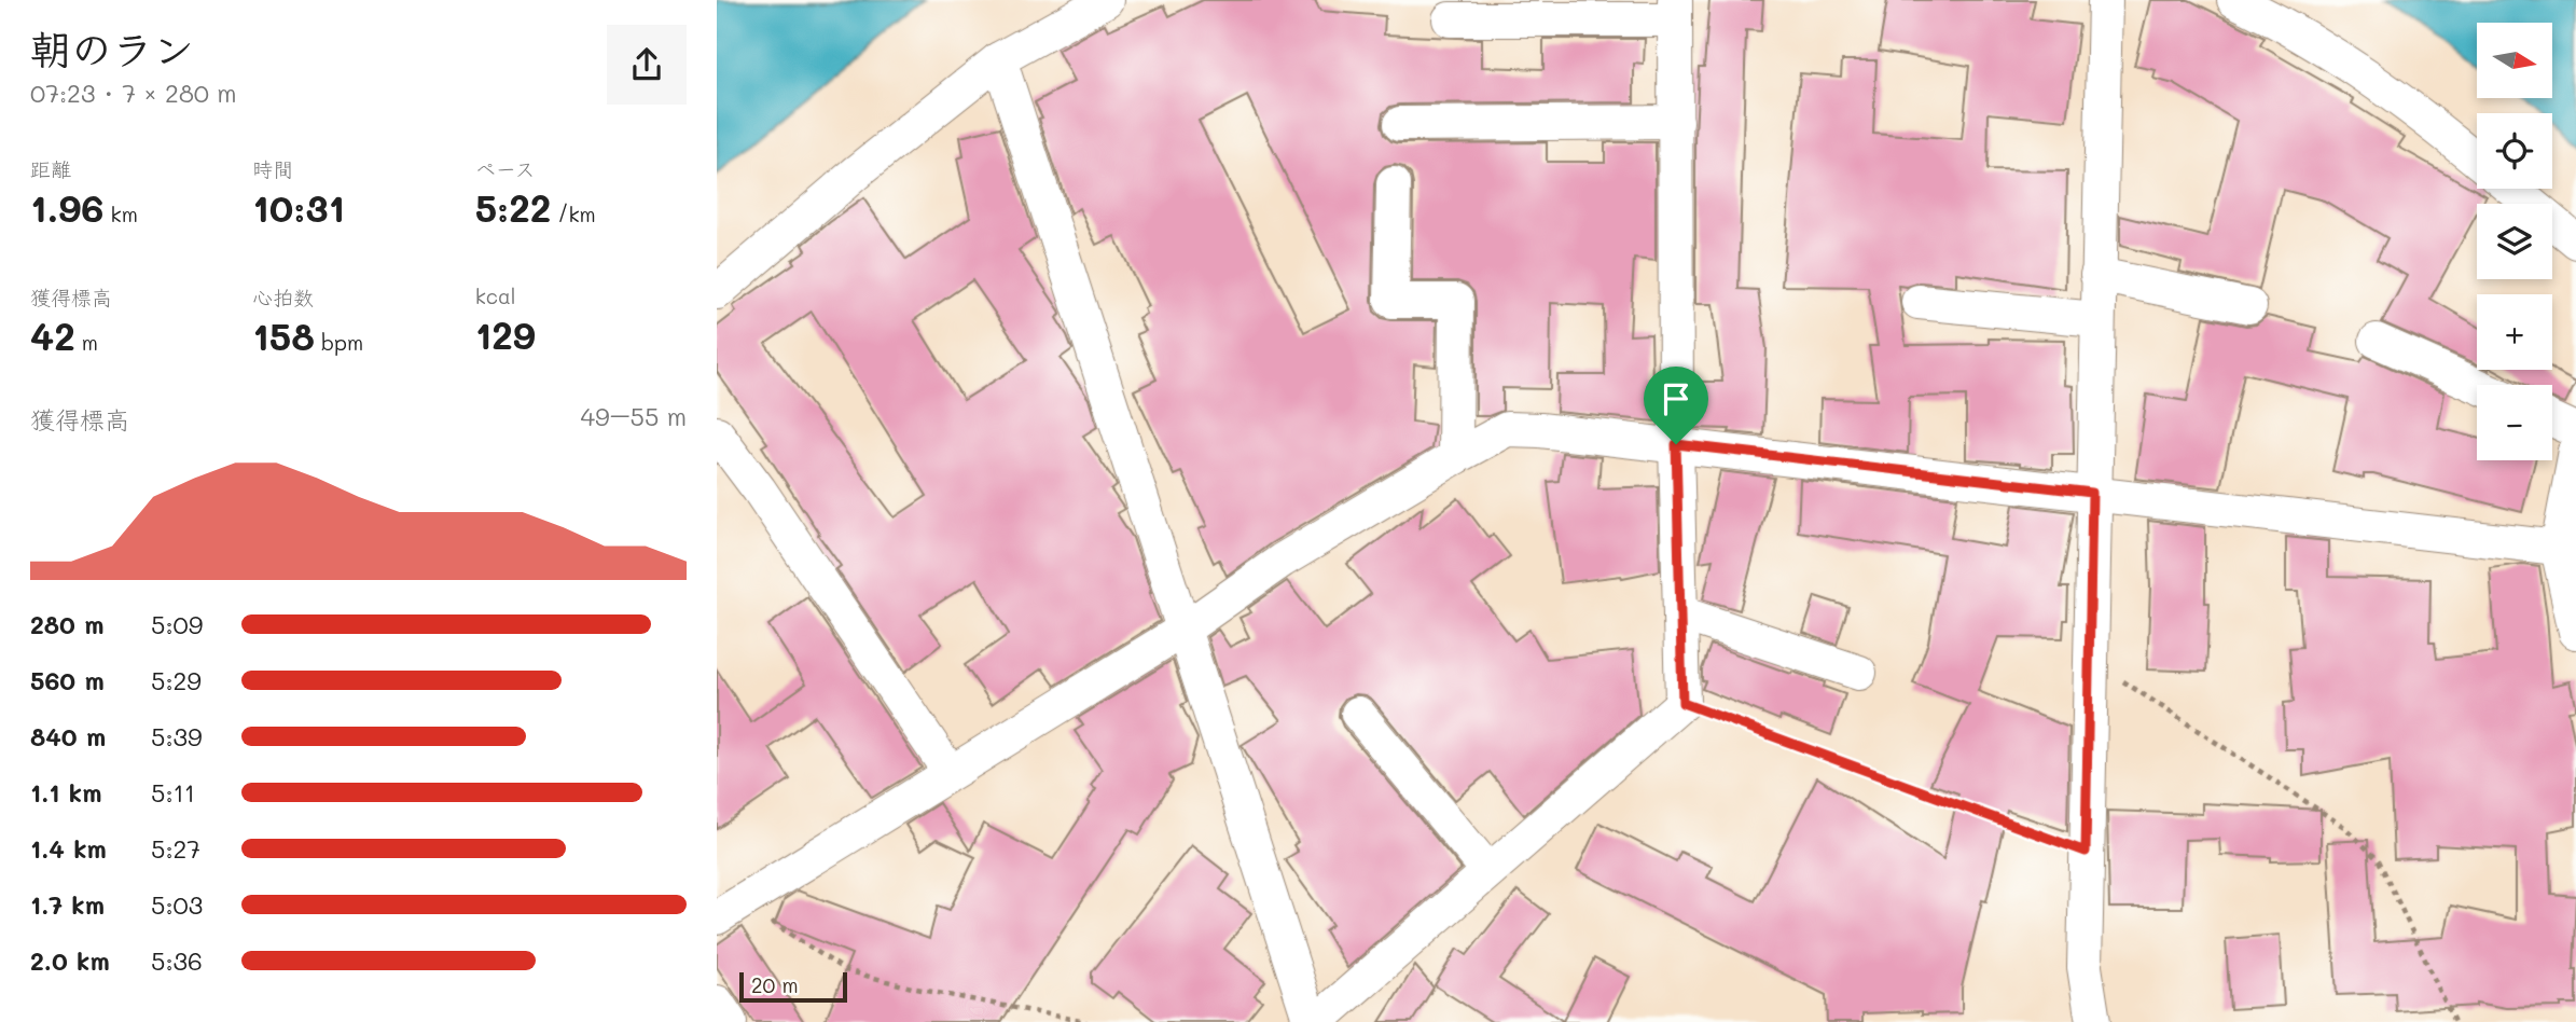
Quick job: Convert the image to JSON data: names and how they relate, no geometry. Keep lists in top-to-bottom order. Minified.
{"scale_bar":"20 m","north":"right","page":{"heading":["朝のラン","07:23 · 7 × 280 m"],"map_buttons":["+","−"],"stats":[["距離","1.96 km"],["時間","10:31"],["ペース","5:22 /km"],["獲得標高","42 m"],["心拍数","158 bpm"],["kcal","129"]],"chart":["獲得標高","49–55 m"],"list":[{"name":"280 m","note":"5:09"},{"name":"560 m","note":"5:29"},{"name":"840 m","note":"5:39"},{"name":"1.1 km","note":"5:11"},{"name":"1.4 km","note":"5:27"},{"name":"1.7 km","note":"5:03"},{"name":"2.0 km","note":"5:36"}],"scale":"20 m"}}
